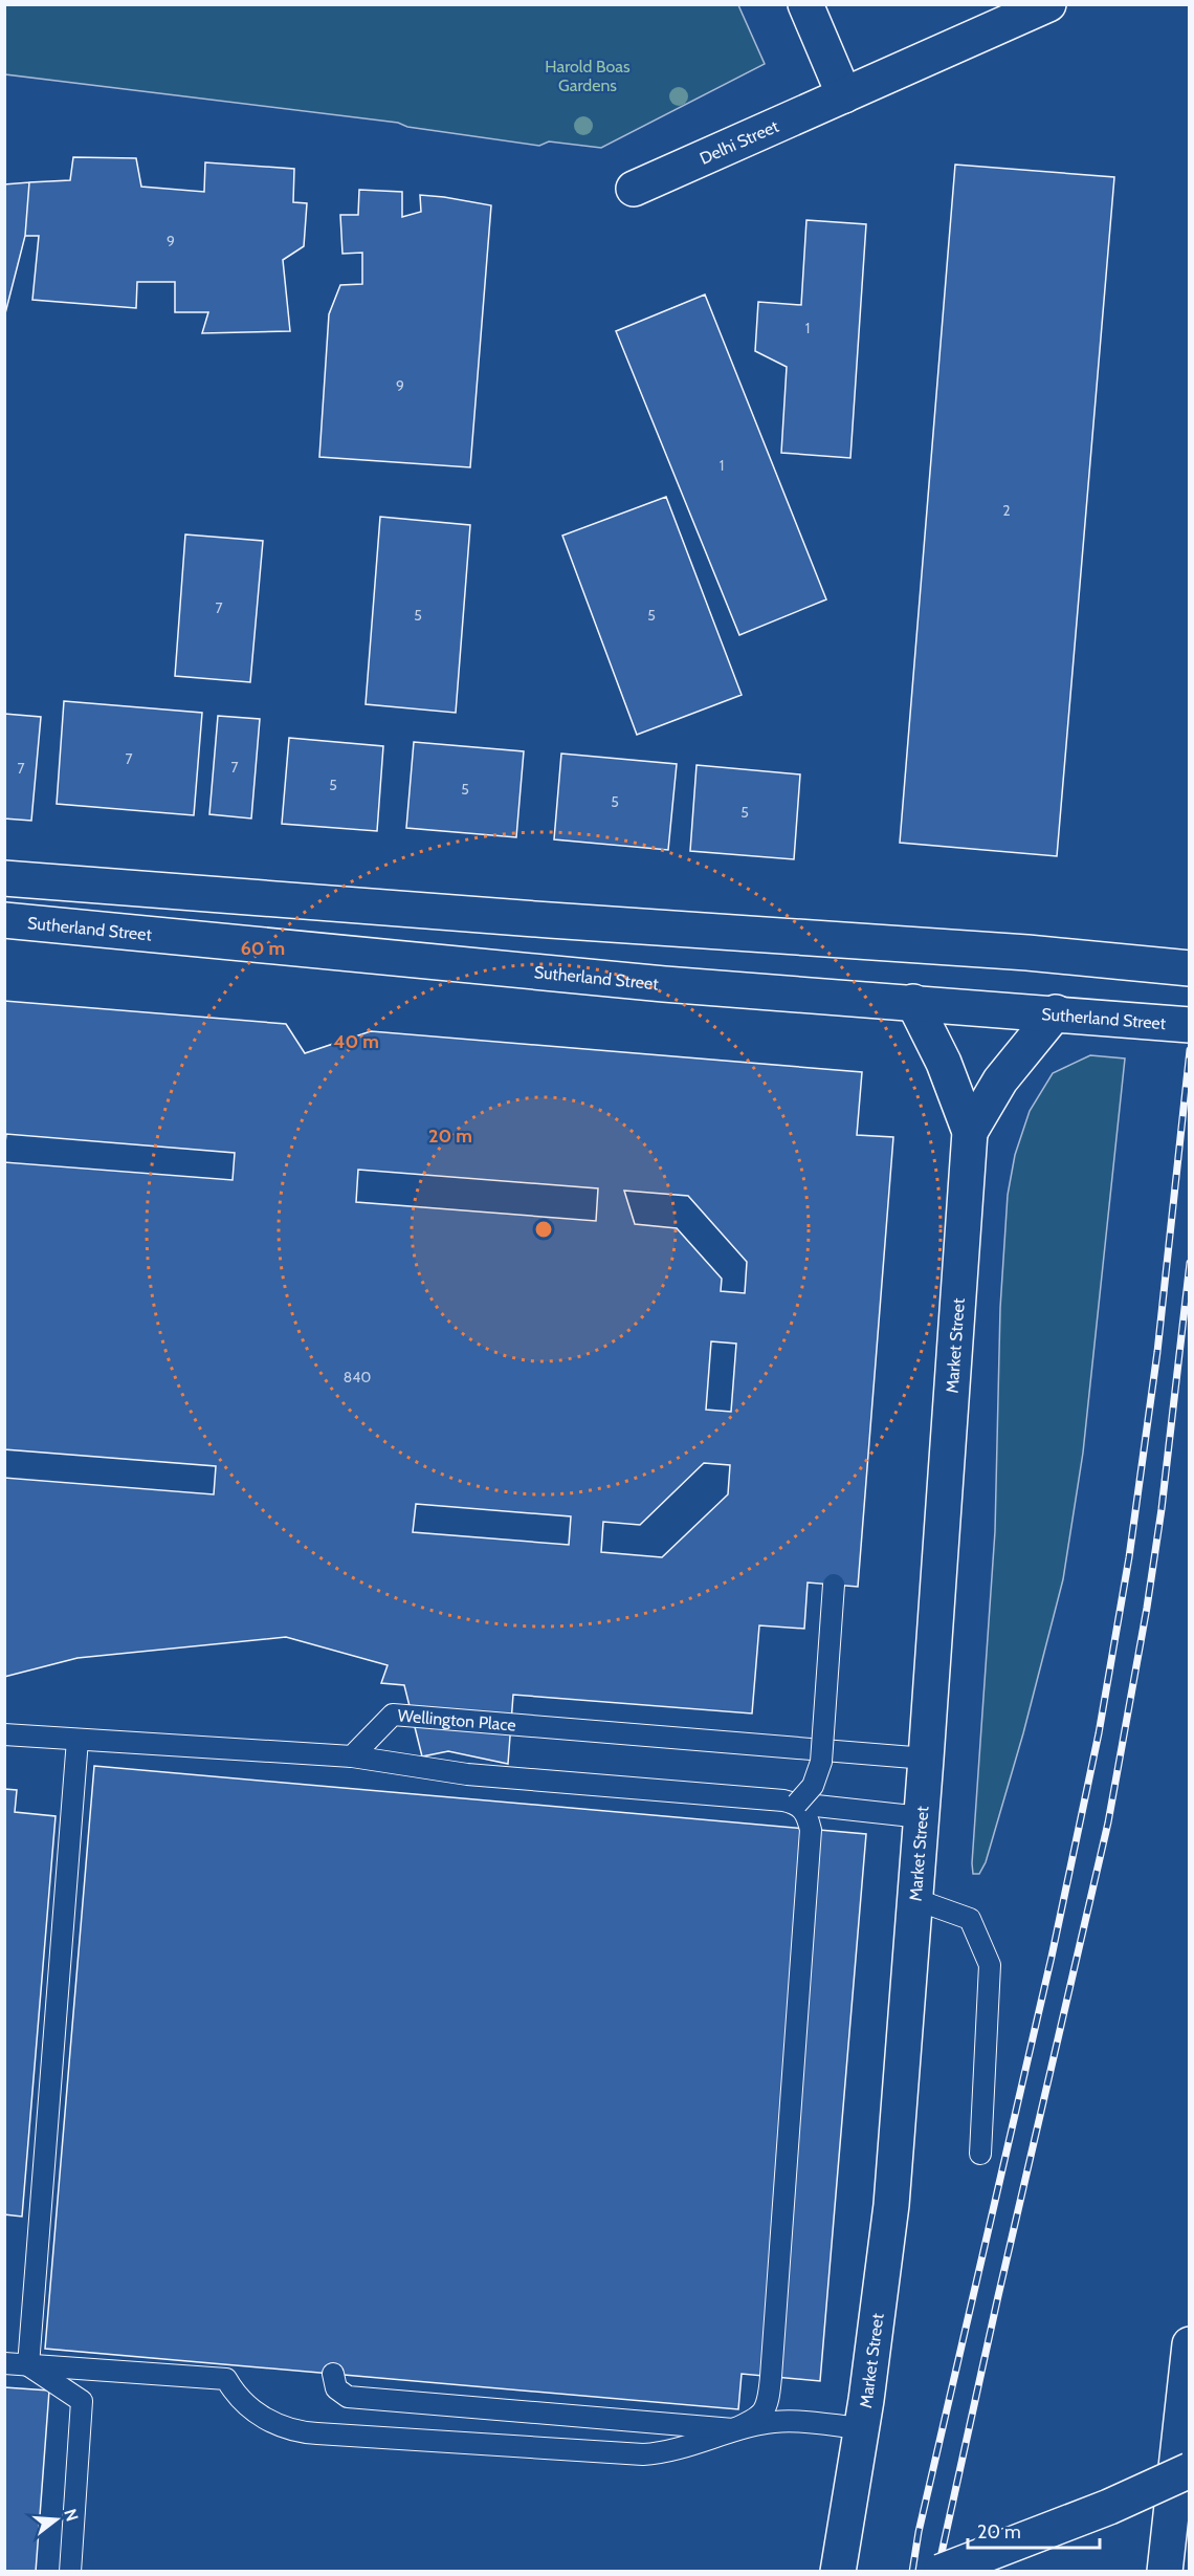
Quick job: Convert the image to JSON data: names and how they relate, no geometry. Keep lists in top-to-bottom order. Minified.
{"streets":{"main road":["Delhi Street","Sutherland Street","Market Street"],"lane":["Wellington Place"]},"crossings":[["Sutherland Street","Market Street"],["Market Street","Wellington Place"]],"parks":["Harold Boas Gardens"],"house_numbers":["9","1","9","1","2","7","5","5","7","7","7","5","5","5","5","840"],"scale_bar":"20 m","north":"right","rings":["60 m","40 m","20 m"]}
